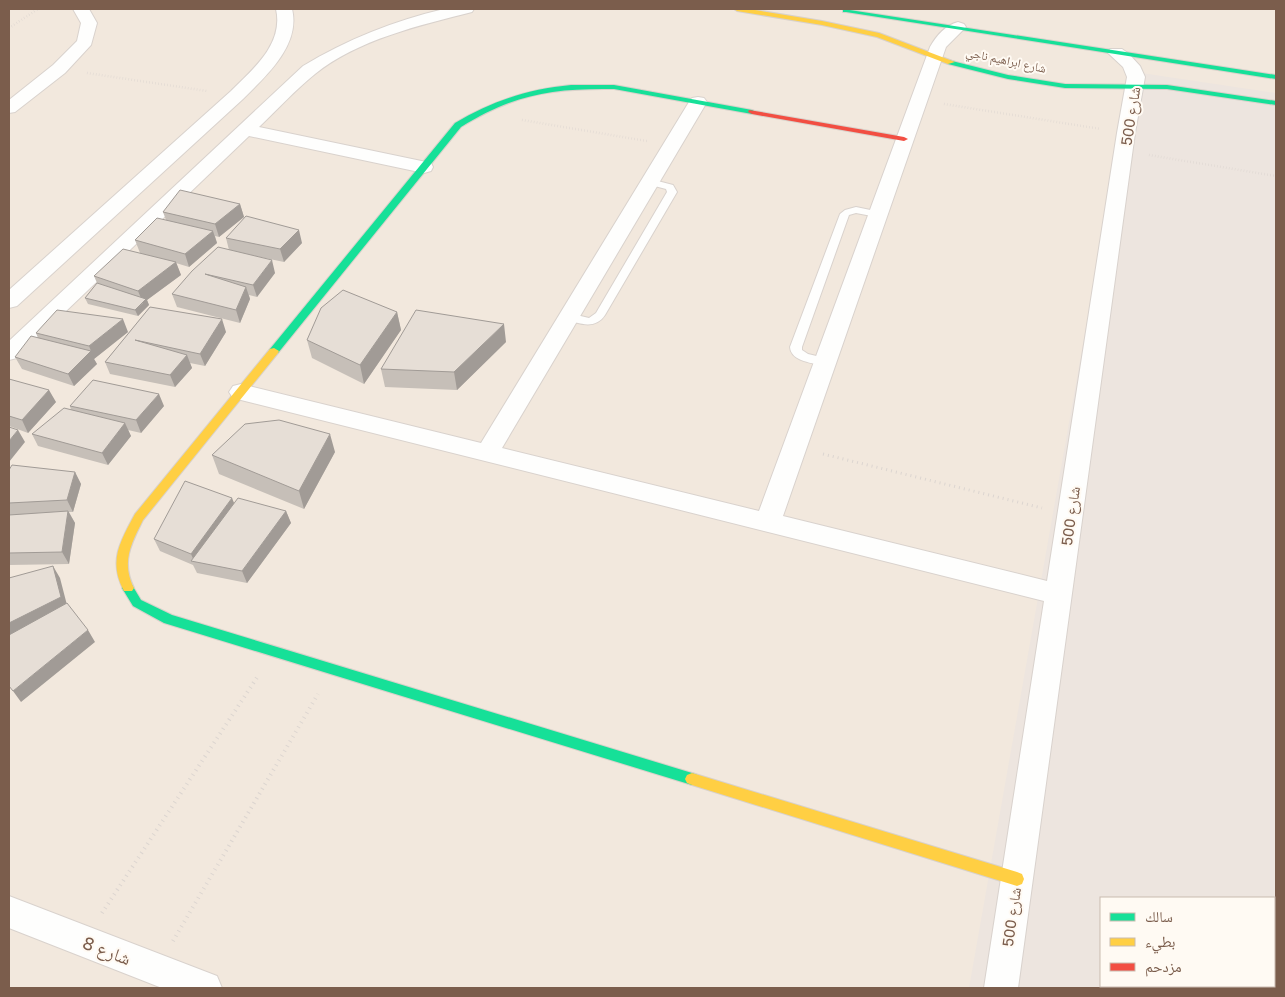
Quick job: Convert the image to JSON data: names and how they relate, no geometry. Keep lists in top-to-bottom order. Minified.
{"streets":{"street":["شارع ابراهيم ناجي","شارع 500","شارع 8"]},"crossings":[["شارع ابراهيم ناجي","شارع 500"]],"legend":["سالك","بطيء","مزدحم"]}
